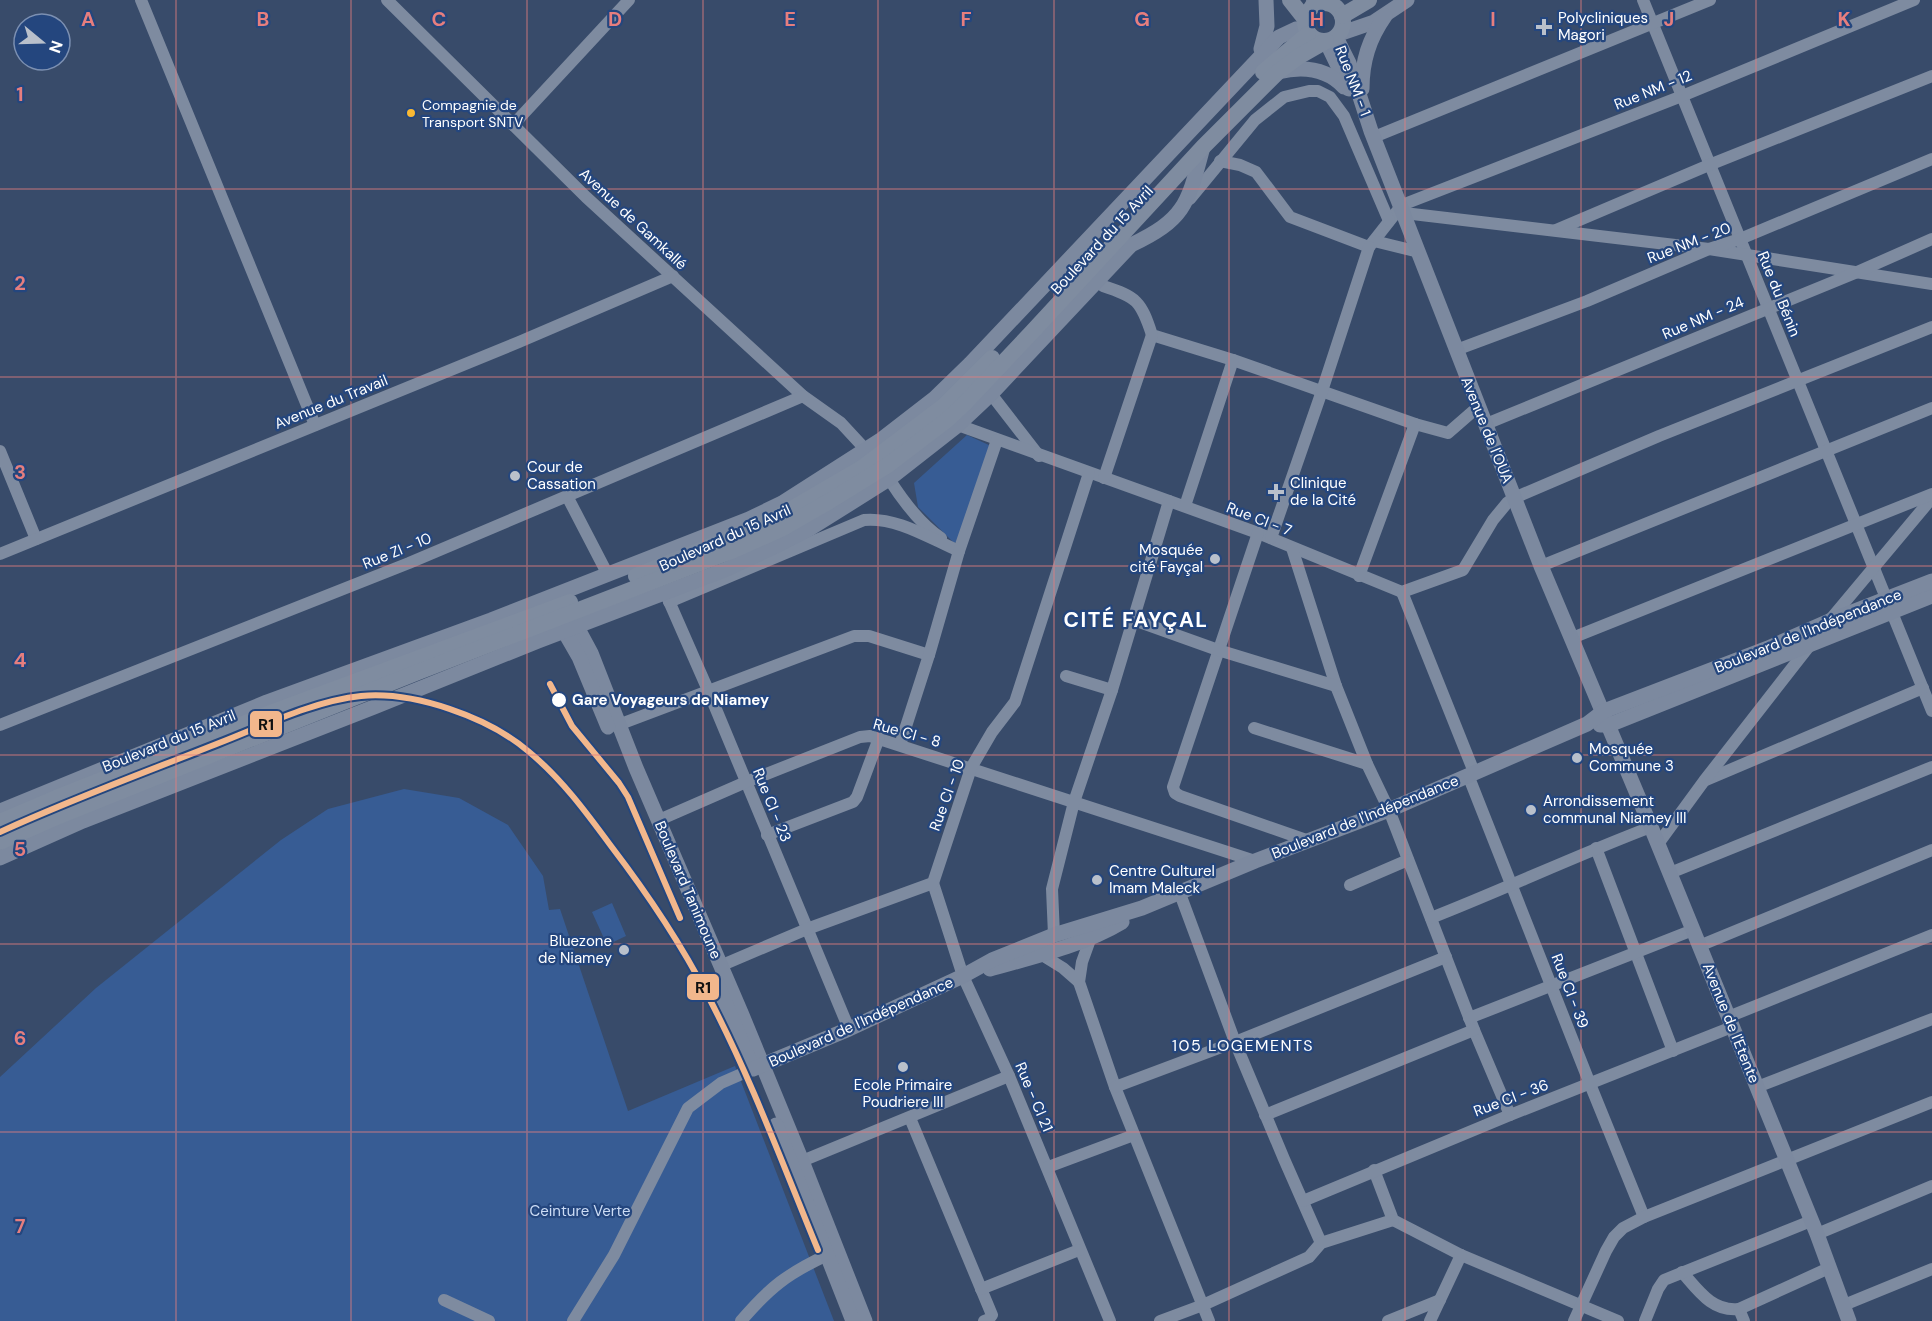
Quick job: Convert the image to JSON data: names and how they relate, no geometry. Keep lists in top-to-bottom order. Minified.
{"streets":{"highway":["Boulevard du 15 Avril"],"main road":["Rue NM - 1","Avenue de l'OUA","Boulevard de l'Indépendance","Boulevard Tanimoune","Avenue de l'Etente"],"street":["Rue NM - 12","Avenue de Gamkallé","Rue NM - 20","Rue du Bénin","Rue NM - 24","Avenue du Travail","Rue CI - 7","Rue ZI - 10","Rue CI - 8","Rue CI - 10","Rue CI - 23","Rue CI - 39","Rue - CI 21","Rue CI - 36"]},"crossings":[["Rue NM - 1","Boulevard du 15 Avril"],["Rue NM - 1","Avenue de l'OUA"],["Rue NM - 12","Rue du Bénin"],["Rue NM - 12","Avenue de l'OUA"],["Avenue de Gamkallé","Boulevard du 15 Avril"],["Avenue de Gamkallé","Avenue du Travail"],["Avenue de Gamkallé","Rue ZI - 10"],["Boulevard du 15 Avril","Rue CI - 7"],["Boulevard du 15 Avril","Rue CI - 23"],["Boulevard du 15 Avril","Boulevard Tanimoune"],["Rue NM - 20","Rue du Bénin"],["Rue NM - 20","Avenue de l'OUA"],["Rue du Bénin","Rue NM - 24"],["Rue du Bénin","Boulevard de l'Indépendance"],["Rue NM - 24","Avenue de l'OUA"],["Avenue de l'OUA","Boulevard de l'Indépendance"],["Avenue de l'OUA","Avenue de l'Etente"],["Rue CI - 7","Rue CI - 10"],["Rue CI - 7","Rue CI - 39"],["Boulevard de l'Indépendance","Rue CI - 8"],["Boulevard de l'Indépendance","Rue CI - 23"],["Boulevard de l'Indépendance","Boulevard Tanimoune"],["Boulevard de l'Indépendance","Rue CI - 39"],["Boulevard de l'Indépendance","Avenue de l'Etente"],["Boulevard de l'Indépendance","Rue - CI 21"],["Rue CI - 8","Rue CI - 10"],["Rue CI - 8","Rue CI - 23"],["Rue CI - 8","Boulevard Tanimoune"],["Rue CI - 10","Rue - CI 21"],["Rue CI - 39","Rue CI - 36"],["Avenue de l'Etente","Rue CI - 36"]],"districts":["CITÉ FAYÇAL","105 LOGEMENTS"],"parks":["Ceinture Verte"],"places":{"health":["Polycliniques Magori","Clinique de la Cité"],"other":["Compagnie de Transport SNTV","Cour de Cassation","Mosquée cité Fayçal","Gare Voyageurs de Niamey","Mosquée Commune 3","Arrondissement communal Niamey III","Centre Culturel Imam Maleck","Bluezone de Niamey","Ecole Primaire Poudriere III"]},"lines":["transit line R1"],"north":"right","grid":{"columns":["A","B","C","D","E","F","G","H","I","J","K"],"rows":["1","2","3","4","5","6","7"]}}
